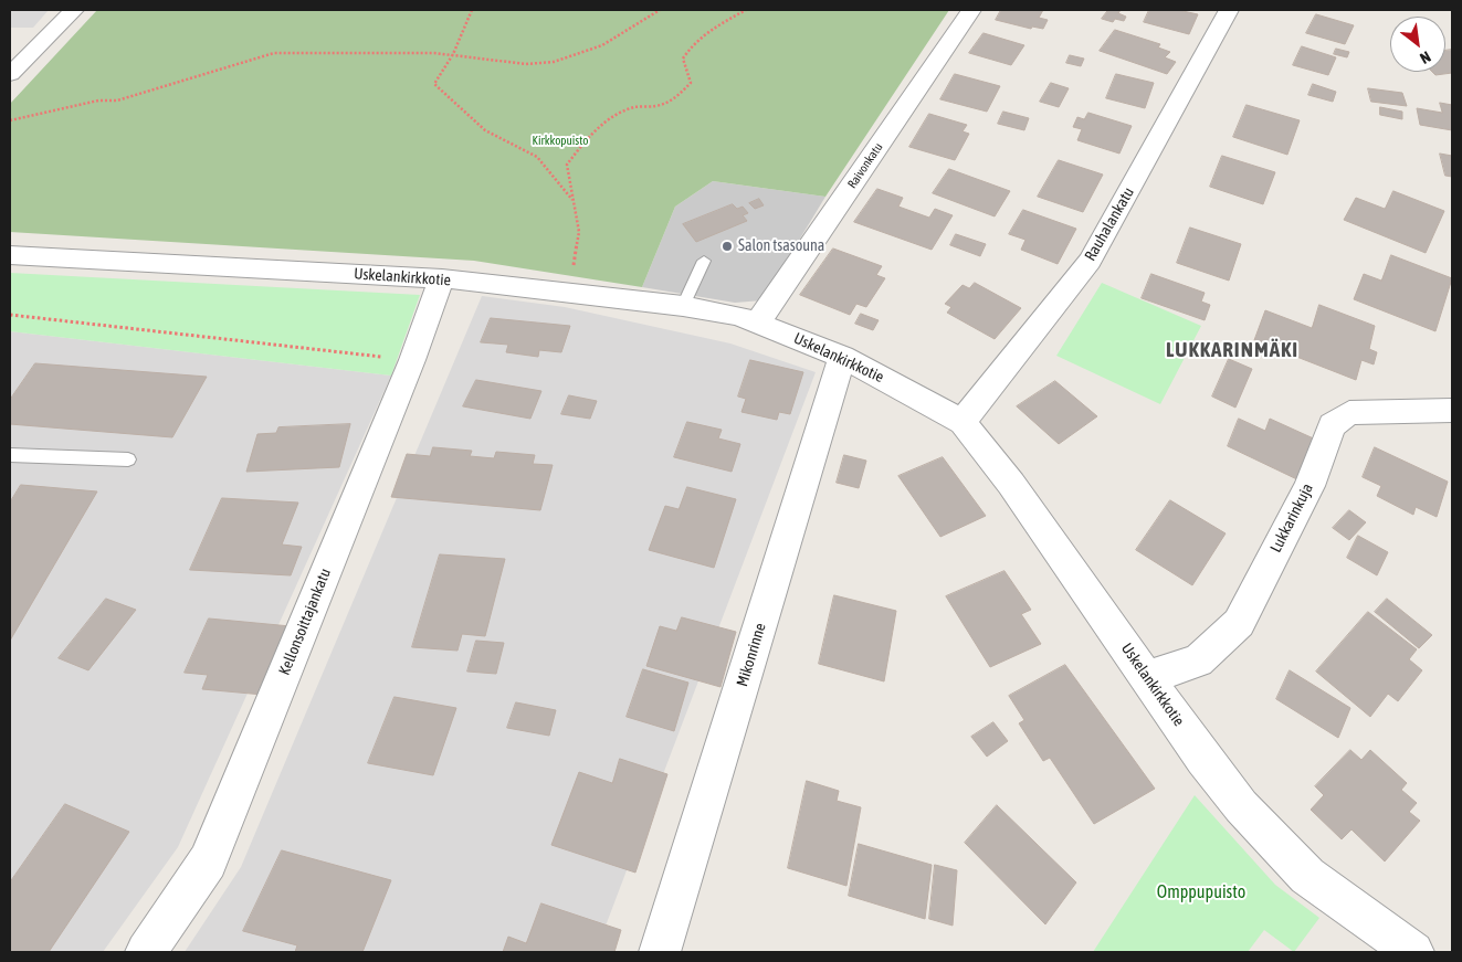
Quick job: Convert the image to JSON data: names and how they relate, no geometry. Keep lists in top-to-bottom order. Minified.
{"streets":{"street":["Raivonkatu","Rauhalankatu","Uskelankirkkotie","Lukkarinkuja","Kellonsoittajankatu","Mikonrinne"]},"crossings":[["Raivonkatu","Uskelankirkkotie"],["Rauhalankatu","Uskelankirkkotie"],["Uskelankirkkotie","Lukkarinkuja"],["Uskelankirkkotie","Kellonsoittajankatu"],["Uskelankirkkotie","Mikonrinne"]],"districts":["LUKKARINMÄKI"],"parks":["Kirkkopuisto","Omppupuisto"],"places":["Salon tsasouna"],"north":"bottom right"}
